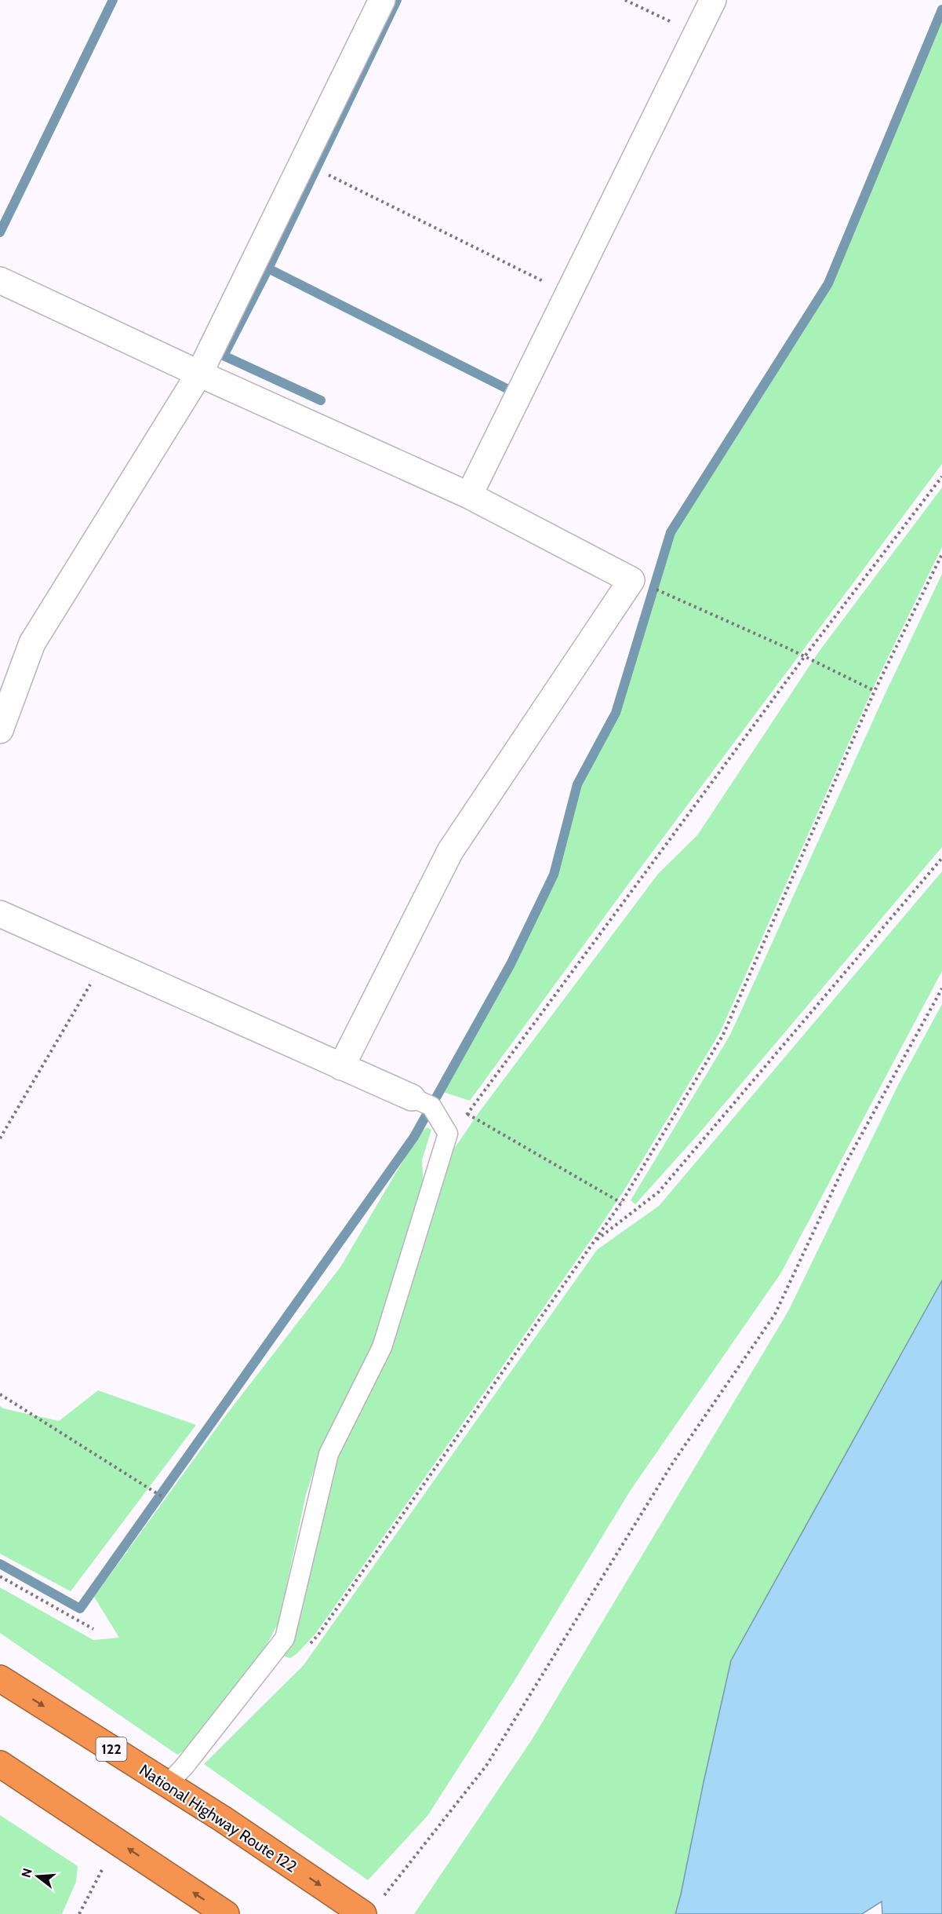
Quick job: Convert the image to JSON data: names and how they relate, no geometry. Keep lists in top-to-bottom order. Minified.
{"streets":{"highway":["122","National Highway Route 122"]},"north":"left"}
